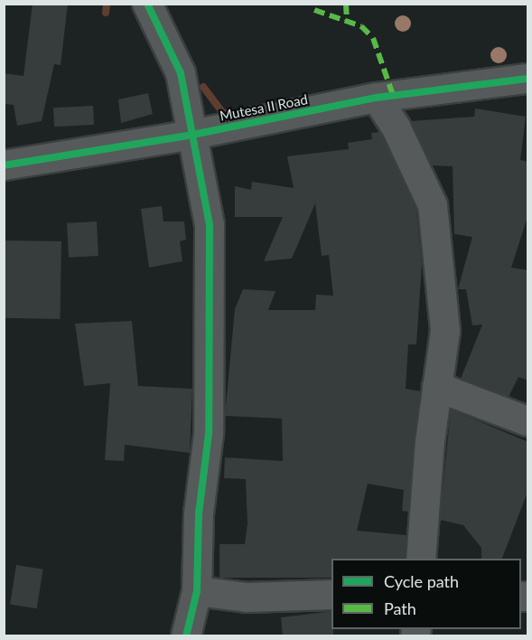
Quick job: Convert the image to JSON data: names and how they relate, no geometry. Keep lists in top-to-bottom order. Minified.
{"streets":{"street":["Mutesa II Road"]},"legend":["Cycle path","Path"]}
